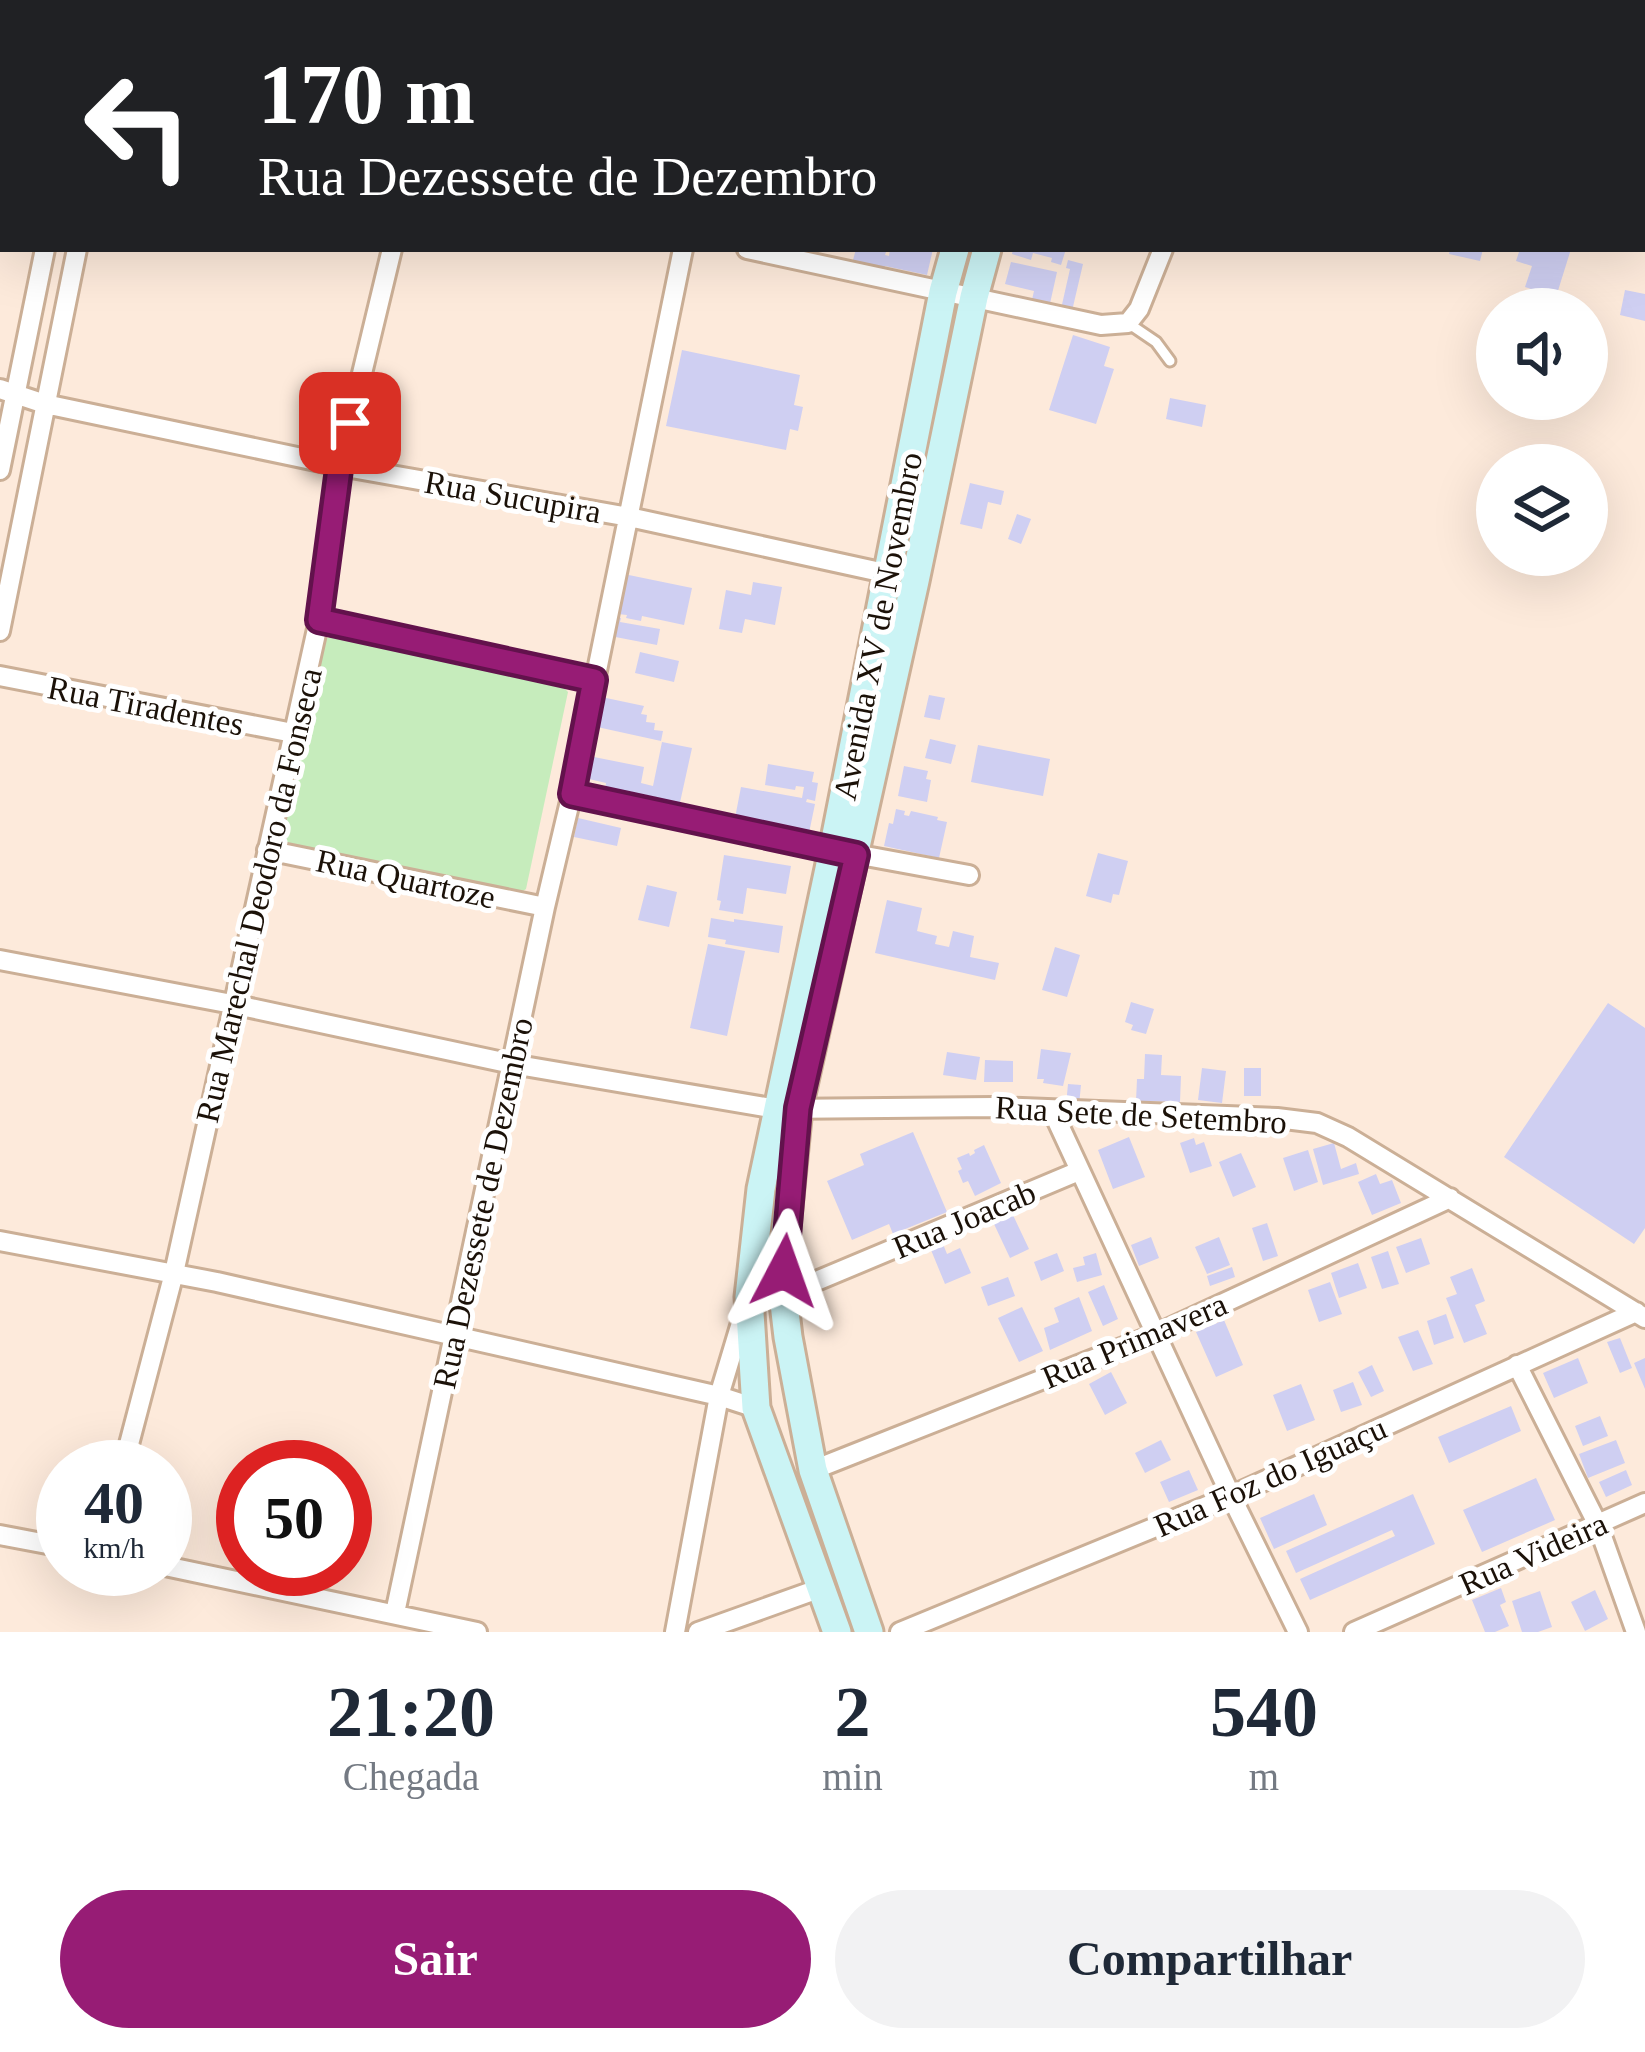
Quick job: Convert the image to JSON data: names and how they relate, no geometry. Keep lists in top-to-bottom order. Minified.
{"streets":{"main road":["Avenida XV de Novembro"],"street":["Rua Sucupira","Rua Tiradentes","Rua Quartoze","Rua Marechal Deodoro da Fonseca","Rua Sete de Setembro","Rua Dezessete de Dezembro","Rua Joacab","Rua Primavera","Rua Foz do Iguaçu","Rua Videira"]},"crossings":[["Rua Sucupira","Avenida XV de Novembro"],["Rua Sucupira","Rua Marechal Deodoro da Fonseca"],["Rua Sucupira","Rua Dezessete de Dezembro"],["Avenida XV de Novembro","Rua Sete de Setembro"],["Avenida XV de Novembro","Rua Joacab"],["Avenida XV de Novembro","Rua Primavera"],["Rua Tiradentes","Rua Marechal Deodoro da Fonseca"],["Rua Quartoze","Rua Marechal Deodoro da Fonseca"],["Rua Quartoze","Rua Dezessete de Dezembro"],["Rua Marechal Deodoro da Fonseca","Rua Sete de Setembro"],["Rua Sete de Setembro","Rua Dezessete de Dezembro"],["Rua Sete de Setembro","Rua Primavera"],["Rua Sete de Setembro","Rua Foz do Iguaçu"]],"page":{"turn":["170 m","Rua Dezessete de Dezembro"],"speed":"40 km/h","limit":"50","eta":["21:20","Chegada","2","min","540","m"],"buttons":["Sair","Compartilhar"]}}
